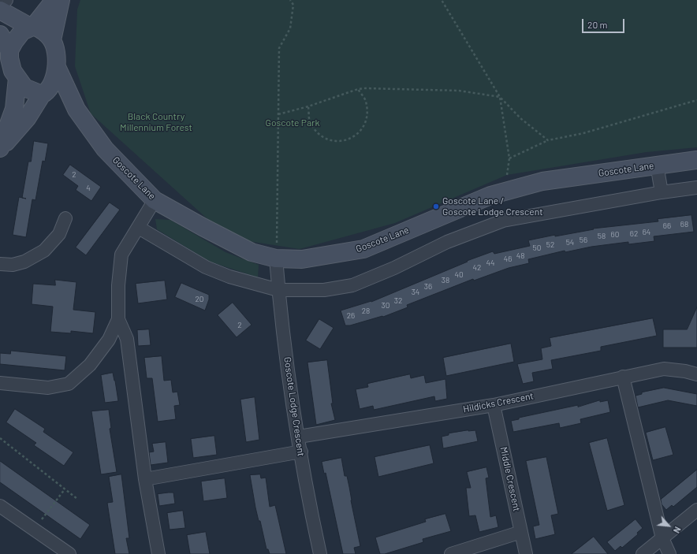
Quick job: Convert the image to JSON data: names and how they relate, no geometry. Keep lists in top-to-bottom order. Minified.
{"streets":{"street":["Goscote Lane","Hildicks Crescent","Goscote Lodge Crescent","Middle Crescent"]},"crossings":[["Goscote Lane","Goscote Lodge Crescent"],["Hildicks Crescent","Goscote Lodge Crescent"],["Hildicks Crescent","Middle Crescent"]],"parks":["Black Country Millennium Forest","Goscote Park"],"places":["Goscote Lane / Goscote Lodge Crescent"],"house_numbers":["2","4","68","66","64","62","60","58","56","54","52","50","48","46","44","42","40","38","36","34","20","32","30","28","26","2"],"scale_bar":"20 m","north":"bottom right"}
